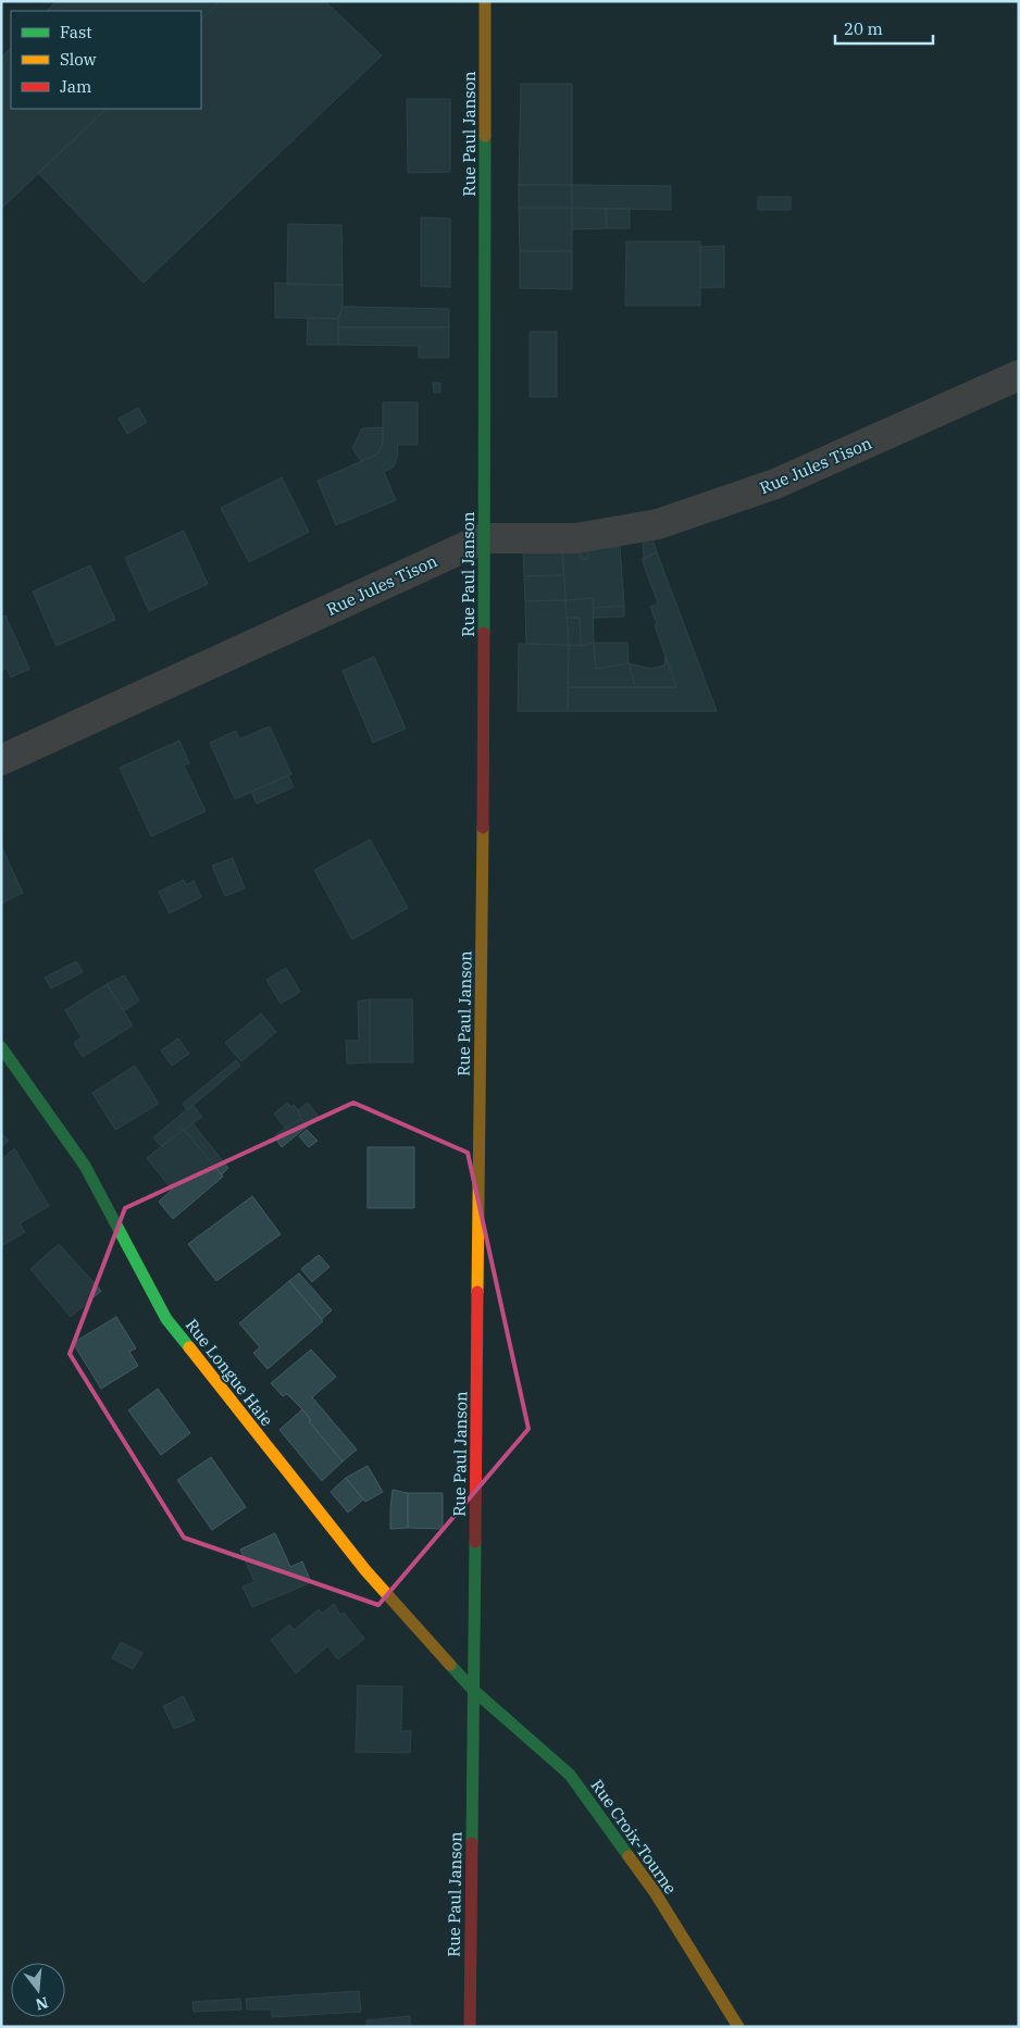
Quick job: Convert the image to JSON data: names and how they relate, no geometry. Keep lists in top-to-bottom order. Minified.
{"streets":{"main road":["Rue Paul Janson","Rue Longue Haie","Rue Croix-Tourne"],"street":["Rue Jules Tison"]},"crossings":[["Rue Paul Janson","Rue Jules Tison"],["Rue Paul Janson","Rue Longue Haie"],["Rue Paul Janson","Rue Croix-Tourne"],["Rue Longue Haie","Rue Croix-Tourne"]],"legend":["Fast","Slow","Jam"],"scale_bar":"20 m","north":"bottom"}
